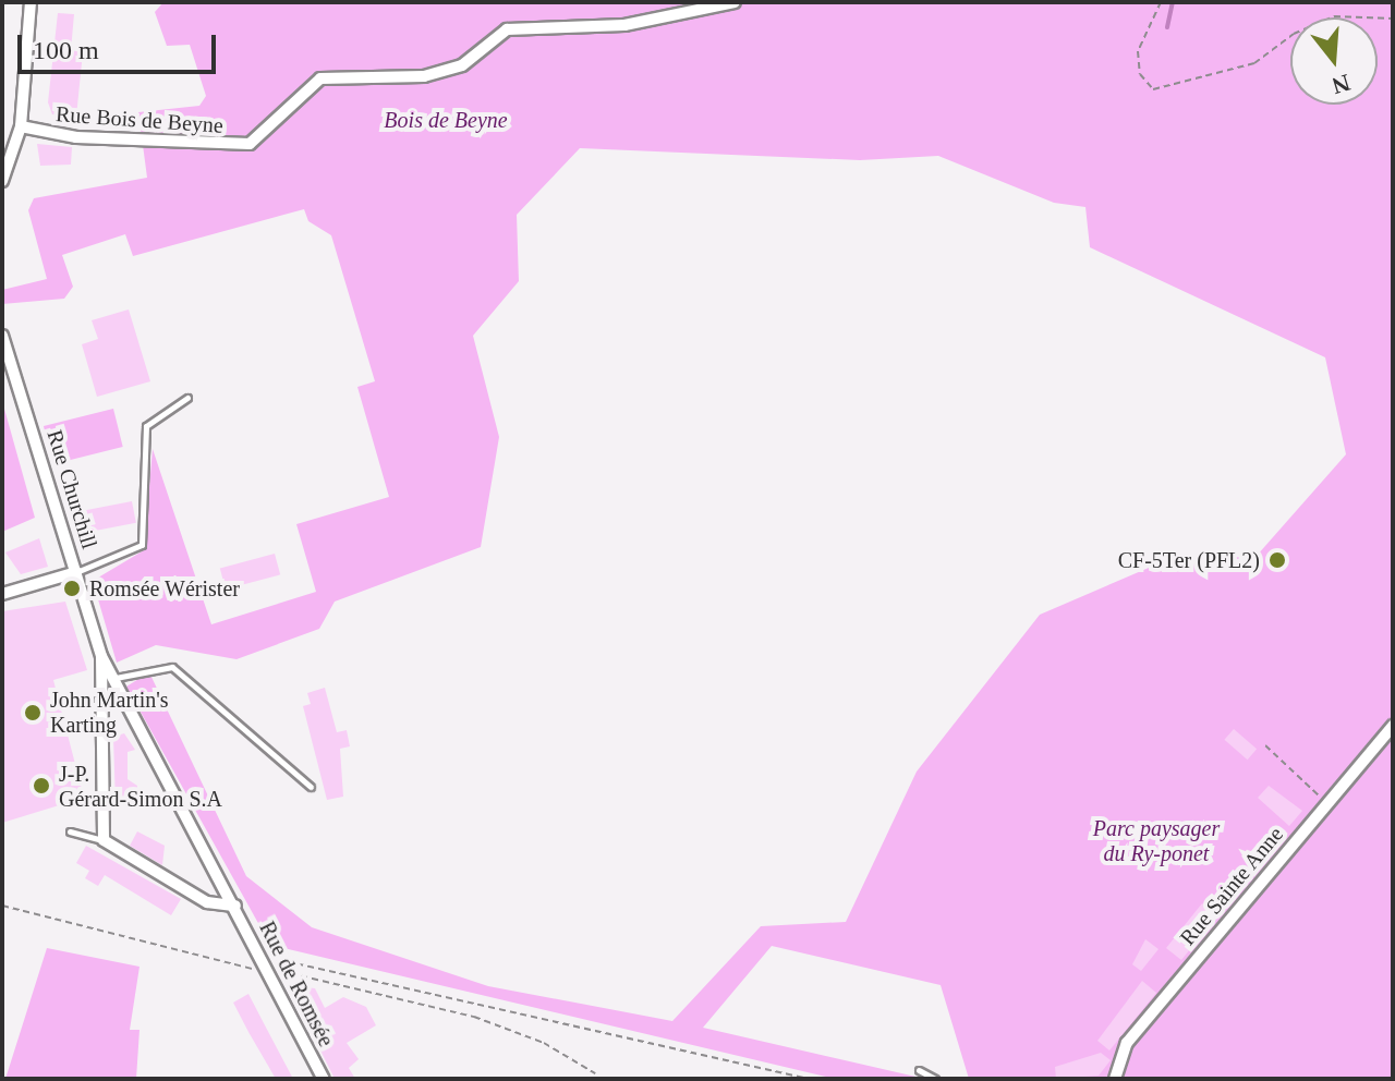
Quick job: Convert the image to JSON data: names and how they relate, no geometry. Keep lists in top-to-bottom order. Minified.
{"streets":{"street":["Rue Bois de Beyne","Rue Churchill","Rue Sainte Anne","Rue de Romsée"]},"crossings":[["Rue Churchill","Rue de Romsée"]],"parks":["Bois de Beyne","Parc paysager du Ry-ponet"],"places":["CF-5Ter (PFL2)","Romsée Wérister","John Martin's Karting","J-P. Gérard-Simon S.A"],"scale_bar":"100 m","north":"bottom"}
